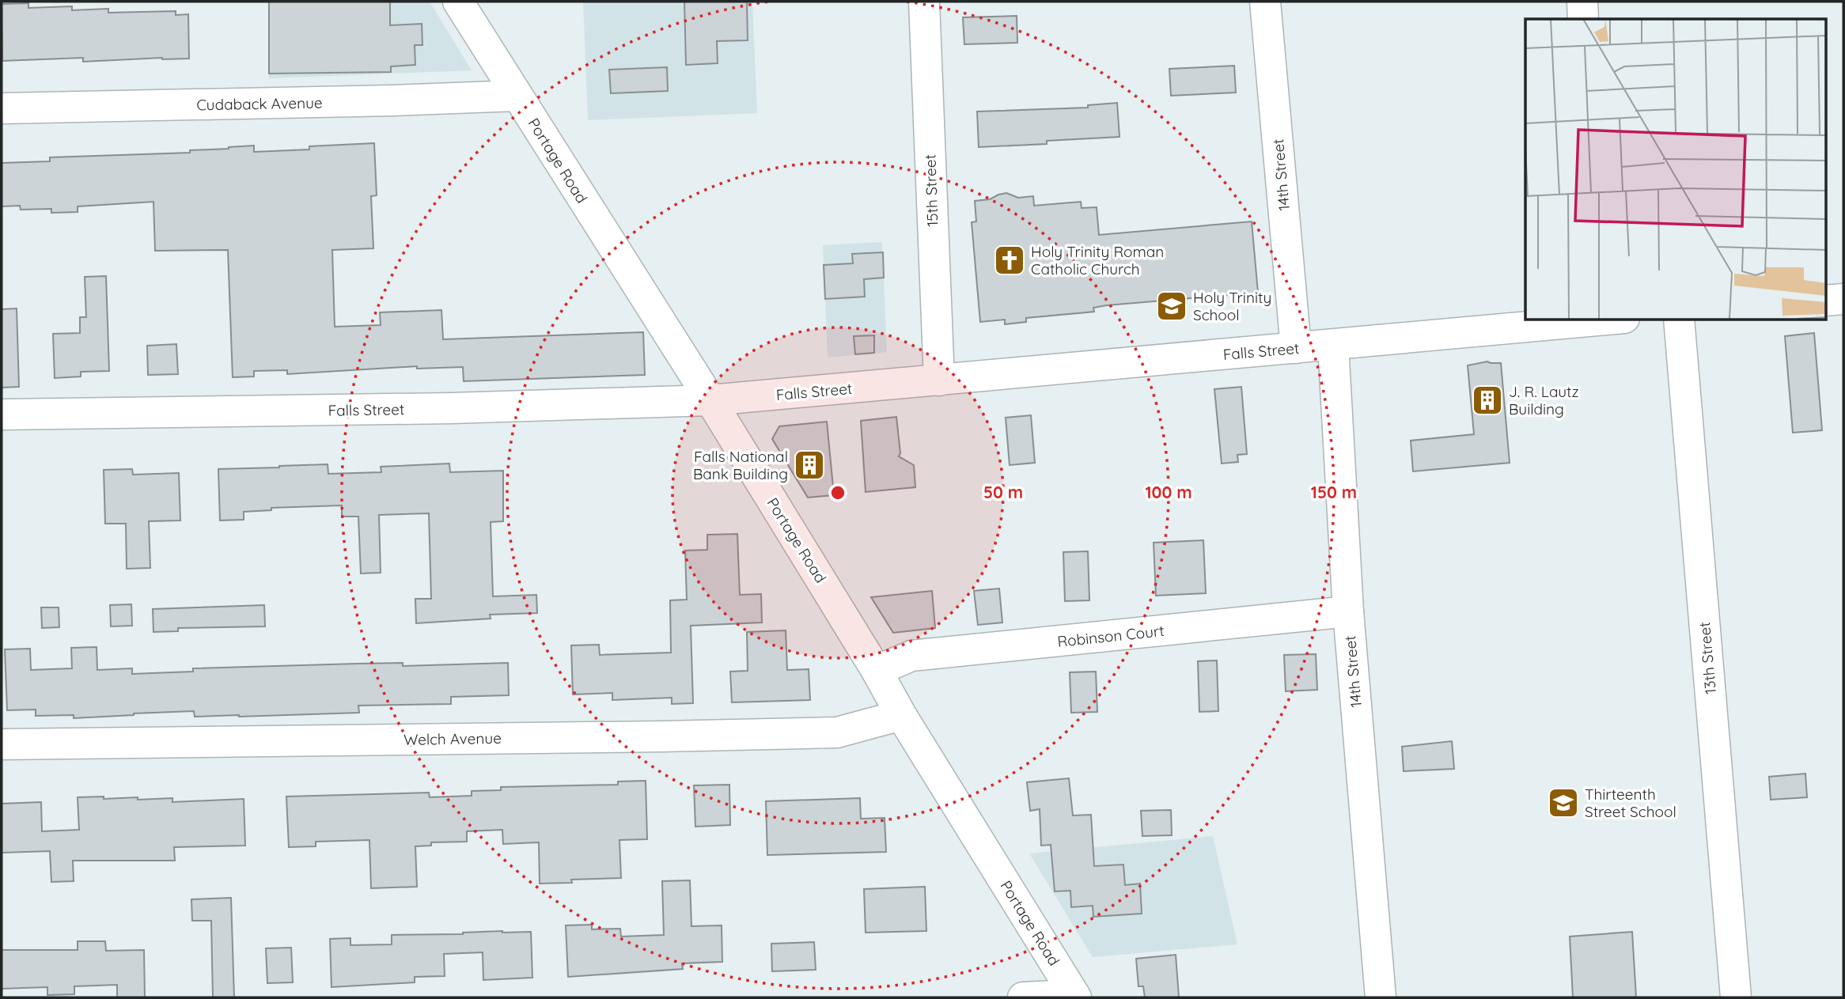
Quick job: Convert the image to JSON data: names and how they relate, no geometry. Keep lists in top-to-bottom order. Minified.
{"streets":{"street":["Cudaback Avenue","Portage Road","14th Street","15th Street","Falls Street","Robinson Court","13th Street","Welch Avenue"]},"crossings":[["Cudaback Avenue","Portage Road"],["Portage Road","Falls Street"],["Portage Road","Robinson Court"],["Portage Road","Welch Avenue"],["14th Street","Falls Street"],["14th Street","Robinson Court"],["15th Street","Falls Street"]],"places":{"church":["Holy Trinity Roman Catholic Church"],"school or university":["Holy Trinity School","Thirteenth Street School"],"building":["J. R. Lautz Building","Falls National Bank Building"]},"rings":["50 m","100 m","150 m"]}
